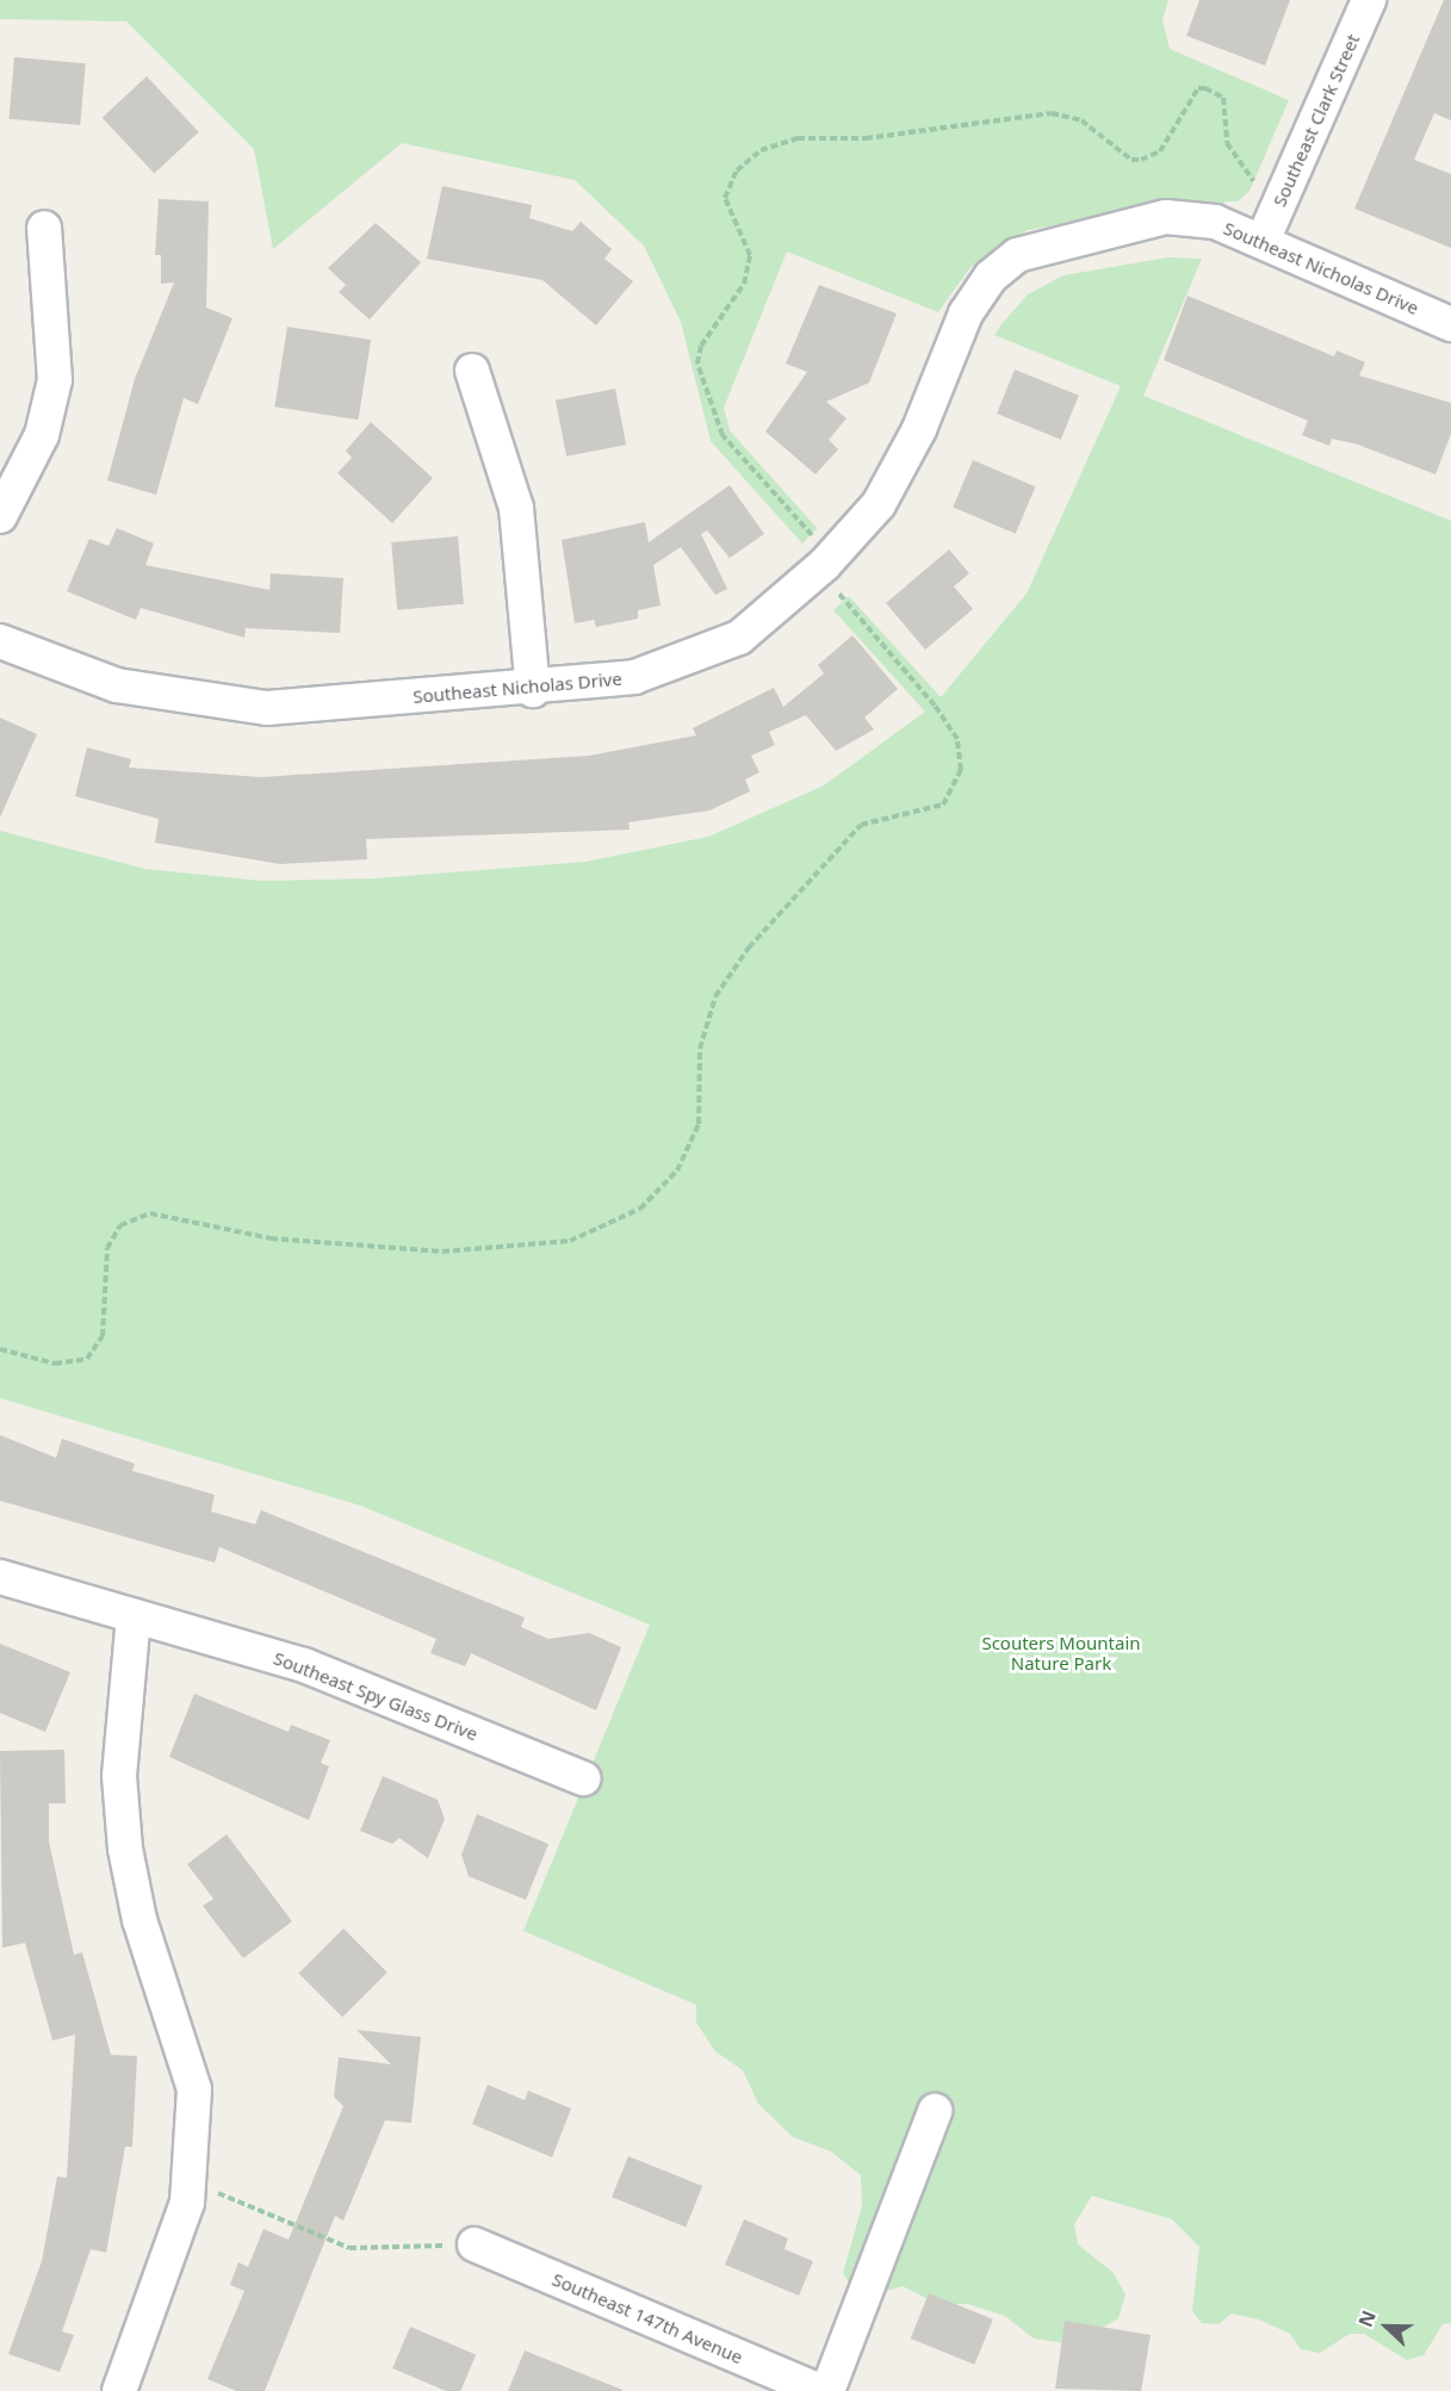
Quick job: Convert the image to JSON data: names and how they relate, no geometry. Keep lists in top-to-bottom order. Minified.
{"streets":{"street":["Southeast Clark Street","Southeast Nicholas Drive","Southeast Spy Glass Drive","Southeast 147th Avenue"]},"crossings":[["Southeast Clark Street","Southeast Nicholas Drive"]],"parks":["Scouters Mountain Nature Park"],"north":"left"}
